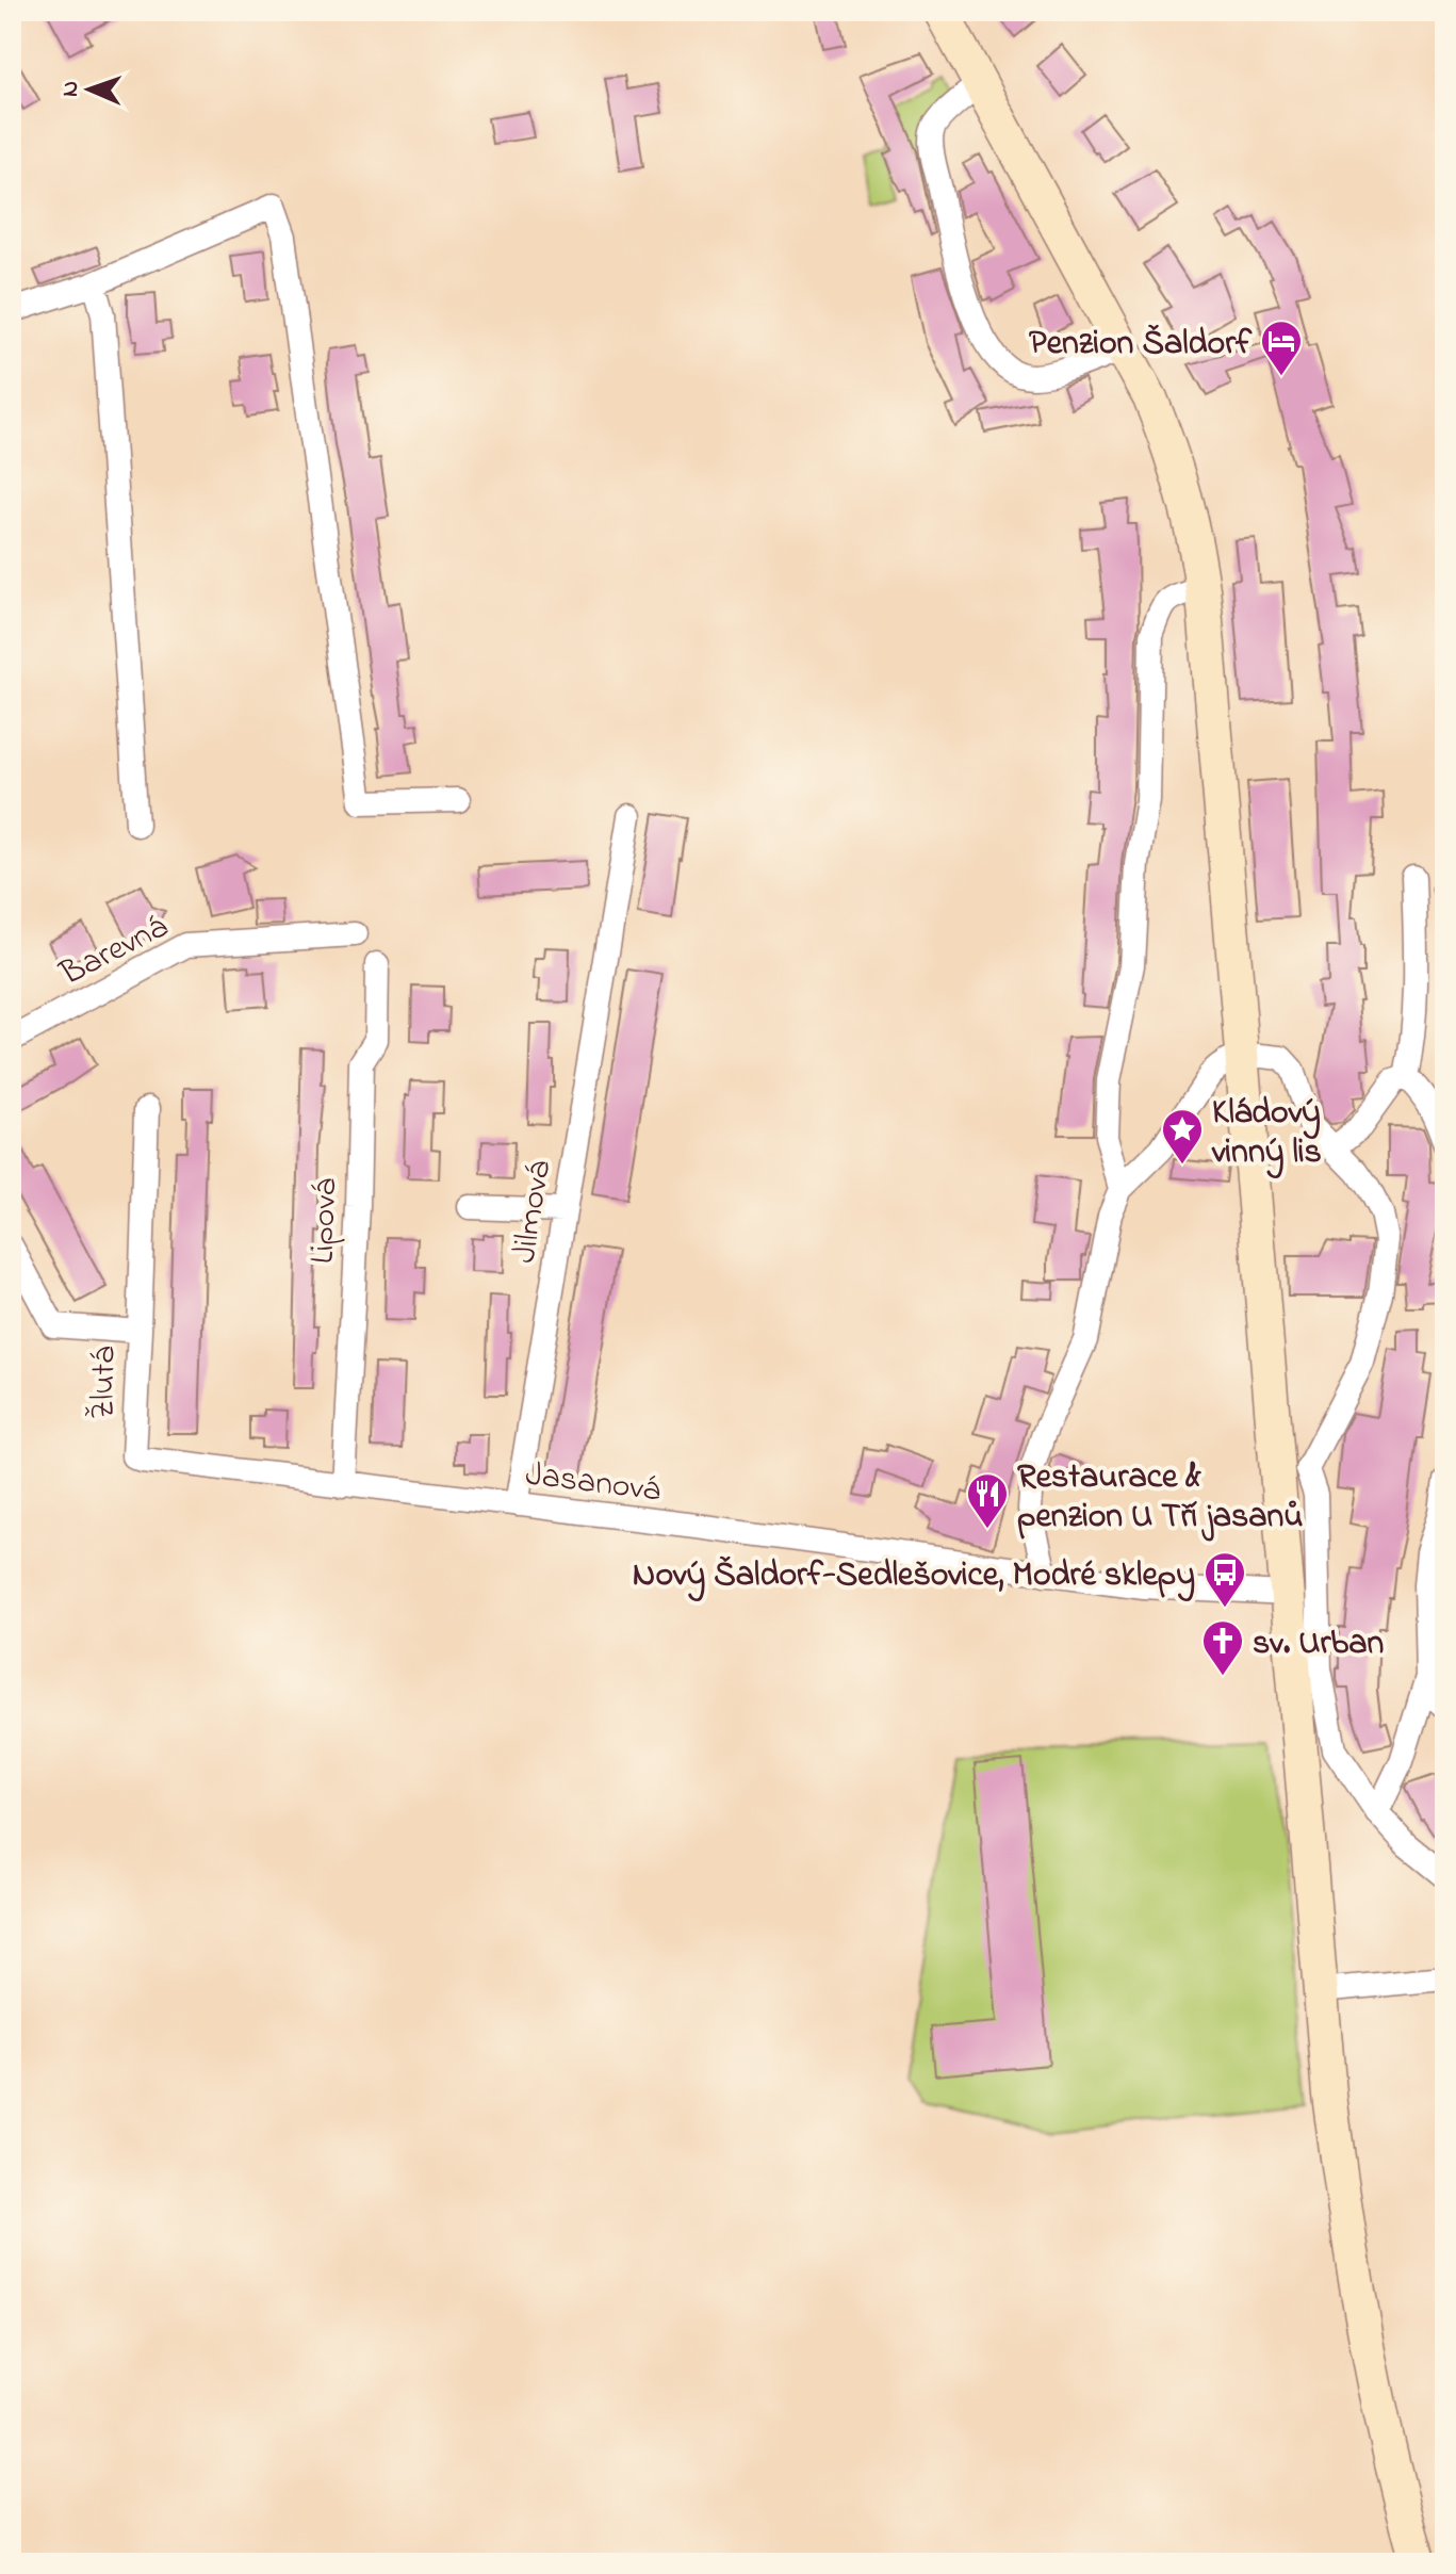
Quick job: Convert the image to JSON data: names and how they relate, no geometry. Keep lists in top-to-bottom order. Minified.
{"streets":{"street":["Barevná","Jilmová","Lipová","Žlutá","Jasanová"]},"crossings":[["Jilmová","Jasanová"],["Lipová","Jasanová"],["Žlutá","Jasanová"]],"places":{"hotel":["Penzion Šaldorf"],"place":["Kládový vinný lis"],"restaurant":["Restaurace & penzion U Tří jasanů"],"bus stop":["Nový Šaldorf-Sedlešovice, Modré sklepy"],"church":["sv. Urban"]},"north":"left"}
